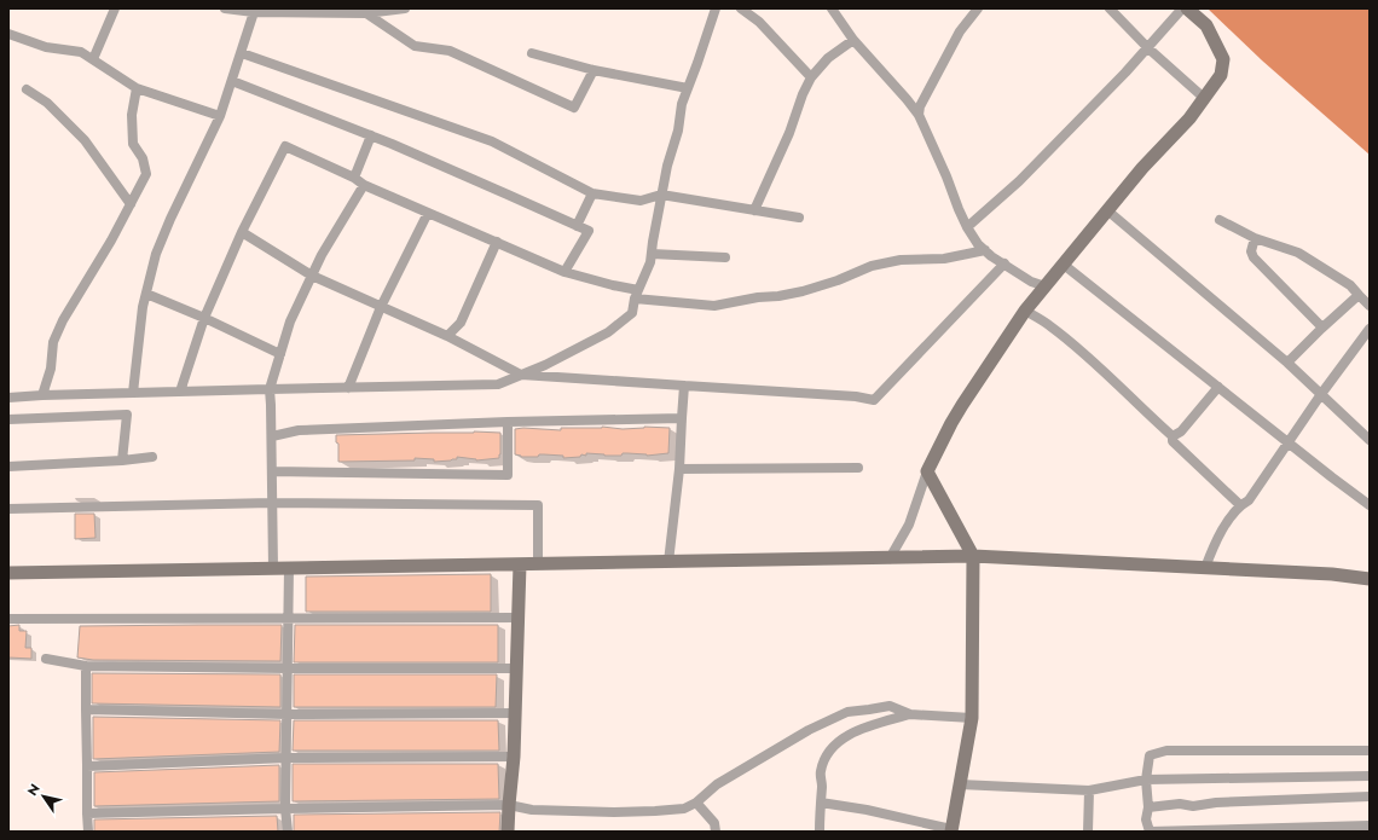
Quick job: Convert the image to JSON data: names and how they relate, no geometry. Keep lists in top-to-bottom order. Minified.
{"north":"top left"}
